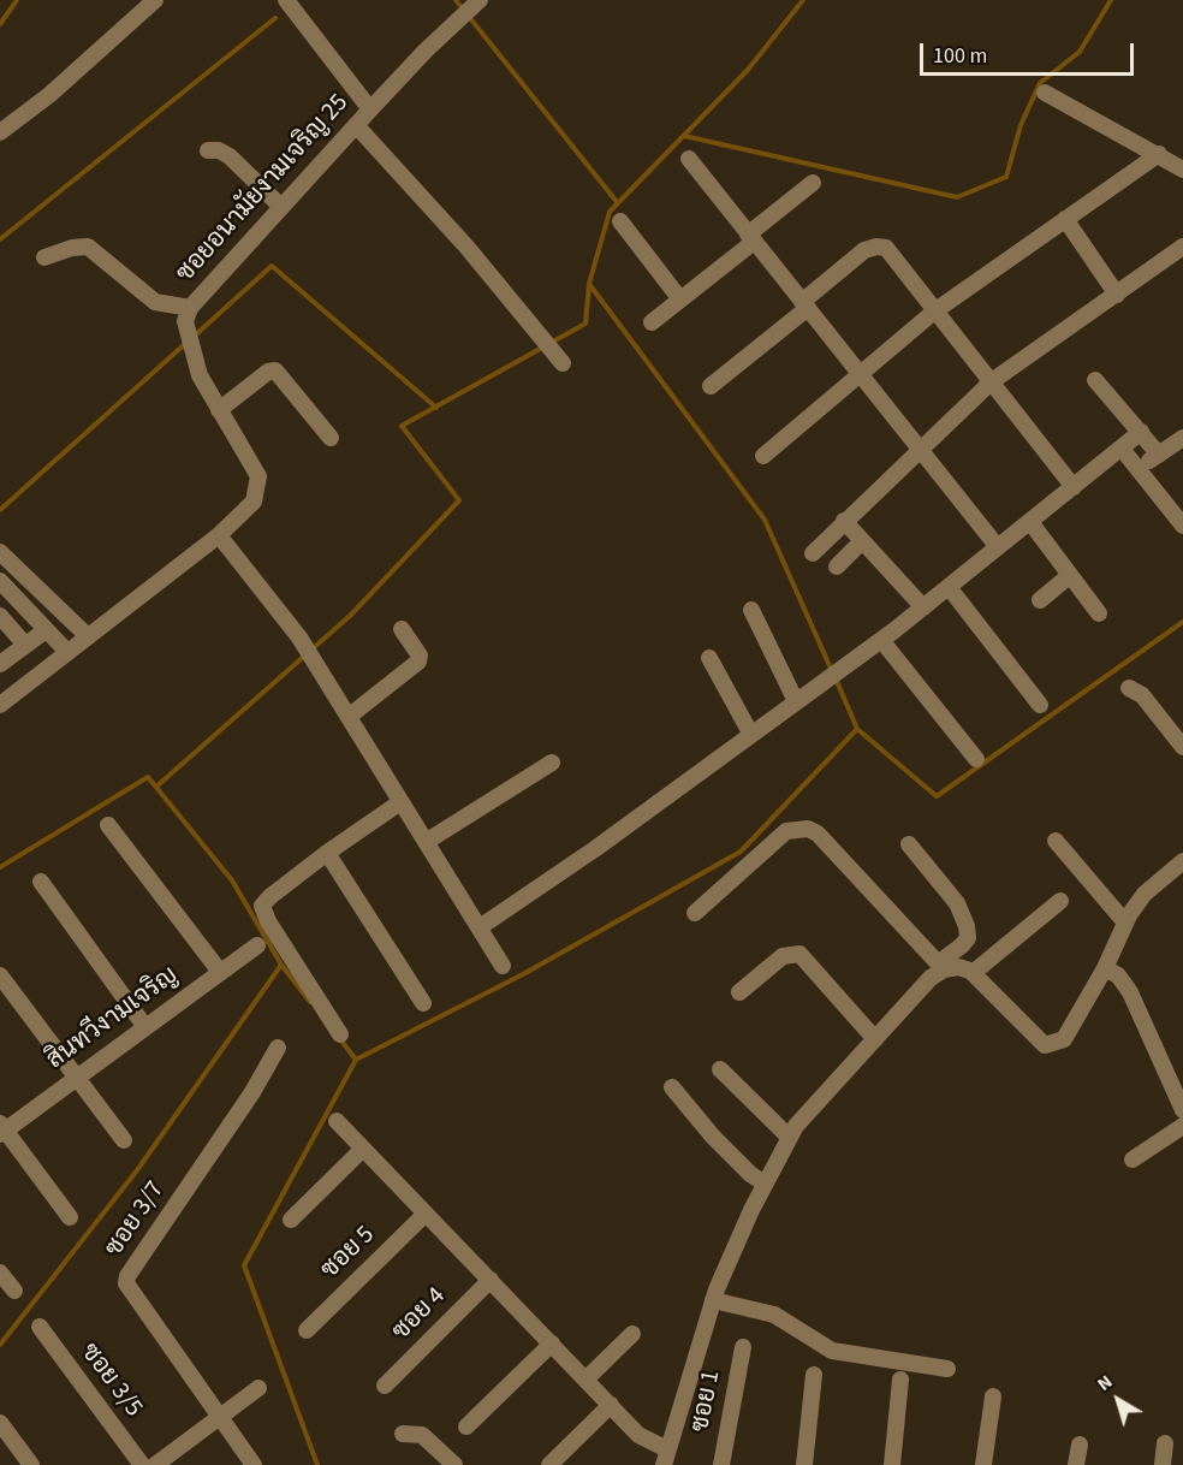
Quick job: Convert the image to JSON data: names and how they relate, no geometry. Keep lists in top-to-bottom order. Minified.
{"streets":{"street":["ซอยอนามัยงามเจริญ 25","สินทวีงามเจริญ","ซอย 3/7","ซอย 5","ซอย 4","ซอย 3/5","ซอย 1"]},"scale_bar":"100 m","north":"top left"}
